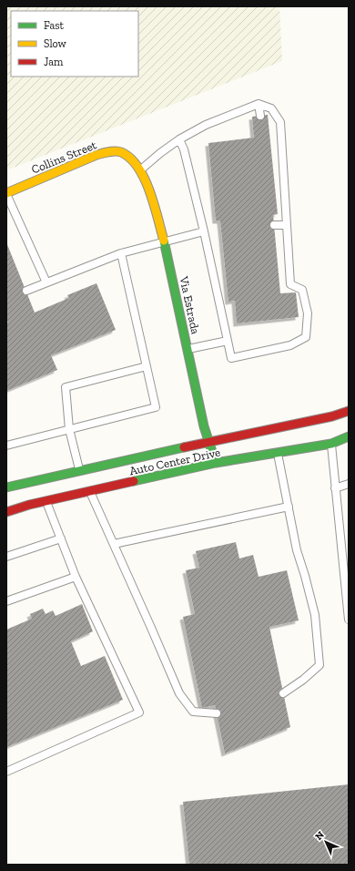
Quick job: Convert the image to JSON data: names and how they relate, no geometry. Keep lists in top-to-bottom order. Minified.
{"streets":{"street":["Collins Street","Via Estrada","Auto Center Drive"]},"crossings":[["Collins Street","Via Estrada"],["Via Estrada","Auto Center Drive"]],"legend":["Fast","Slow","Jam"],"north":"top left"}
